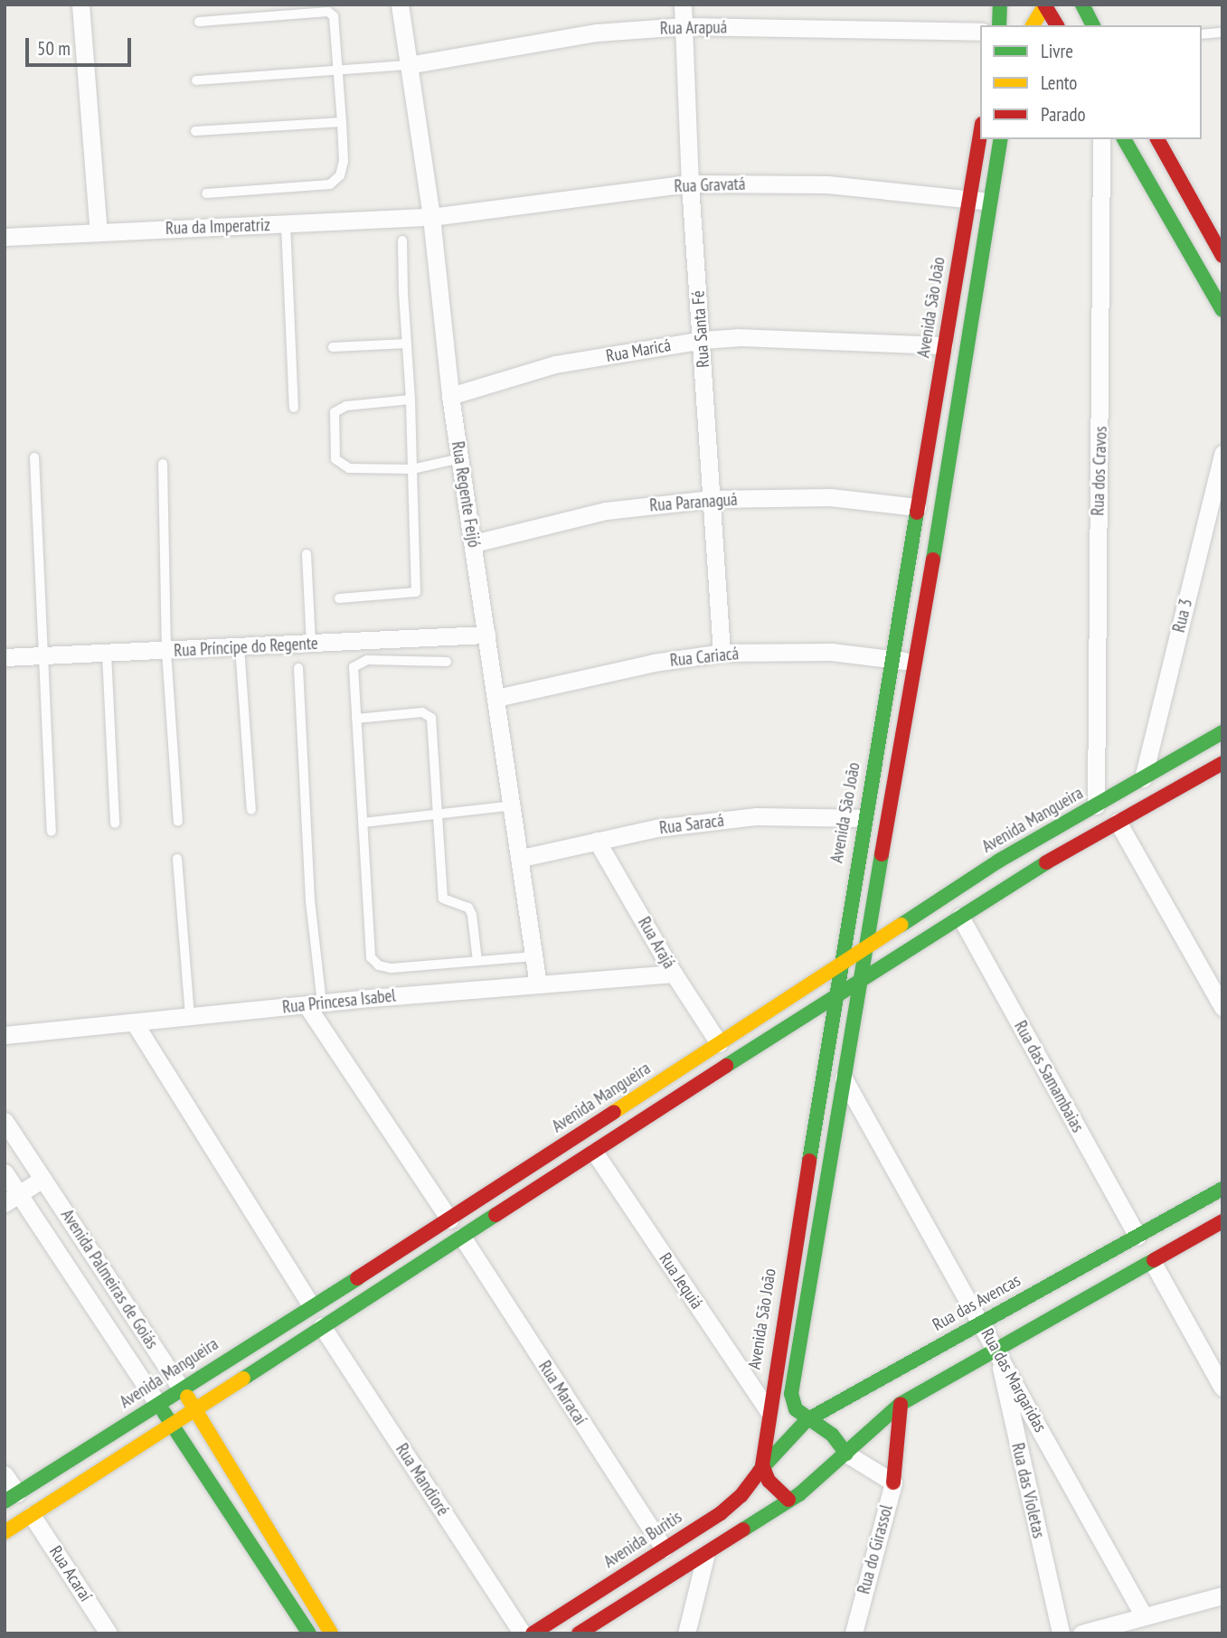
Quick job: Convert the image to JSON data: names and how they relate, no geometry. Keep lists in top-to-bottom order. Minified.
{"streets":{"street":["Rua Arapuá","Rua Gravatá","Rua da Imperatriz","Avenida São João","Rua Santa Fé","Rua Maricá","Rua dos Cravos","Rua Regente Feijó","Rua Paranaguá","Rua 3","Rua Príncipe do Regente","Rua Cariacá","Avenida Mangueira","Rua Saracá","Rua Arajá","Rua Princesa Isabel","Rua das Samambaias","Avenida Palmeiras de Goiás","Rua Jequiá","Rua das Avencas","Rua das Margaridas","Rua Maracaí","Rua Mandioré","Rua das Violetas","Avenida Buritis","Rua do Girassol","Rua Acaraí"]},"crossings":[["Rua Arapuá","Rua Santa Fé"],["Rua Arapuá","Rua Regente Feijó"],["Rua Gravatá","Rua da Imperatriz"],["Rua Gravatá","Avenida São João"],["Rua Gravatá","Rua Santa Fé"],["Rua Gravatá","Rua Regente Feijó"],["Rua da Imperatriz","Rua Regente Feijó"],["Avenida São João","Rua Maricá"],["Avenida São João","Rua Paranaguá"],["Avenida São João","Rua Cariacá"],["Avenida São João","Avenida Mangueira"],["Avenida São João","Rua Saracá"],["Avenida São João","Rua Jequiá"],["Avenida São João","Rua das Avencas"],["Avenida São João","Avenida Buritis"],["Rua Santa Fé","Rua Maricá"],["Rua Santa Fé","Rua Paranaguá"],["Rua Santa Fé","Rua Cariacá"],["Rua Maricá","Rua Regente Feijó"],["Rua dos Cravos","Avenida Mangueira"],["Rua Regente Feijó","Rua Paranaguá"],["Rua Regente Feijó","Rua Príncipe do Regente"],["Rua Regente Feijó","Rua Cariacá"],["Rua Regente Feijó","Rua Saracá"],["Rua Regente Feijó","Rua Princesa Isabel"],["Rua 3","Avenida Mangueira"],["Avenida Mangueira","Rua Arajá"],["Avenida Mangueira","Avenida Palmeiras de Goiás"],["Rua Saracá","Rua Arajá"],["Rua Arajá","Rua Princesa Isabel"],["Rua das Samambaias","Rua das Avencas"],["Rua das Avencas","Rua das Margaridas"],["Rua das Avencas","Avenida Buritis"],["Rua das Margaridas","Rua das Violetas"],["Rua Maracaí","Avenida Buritis"]],"legend":["Livre","Lento","Parado"],"scale_bar":"50 m"}
